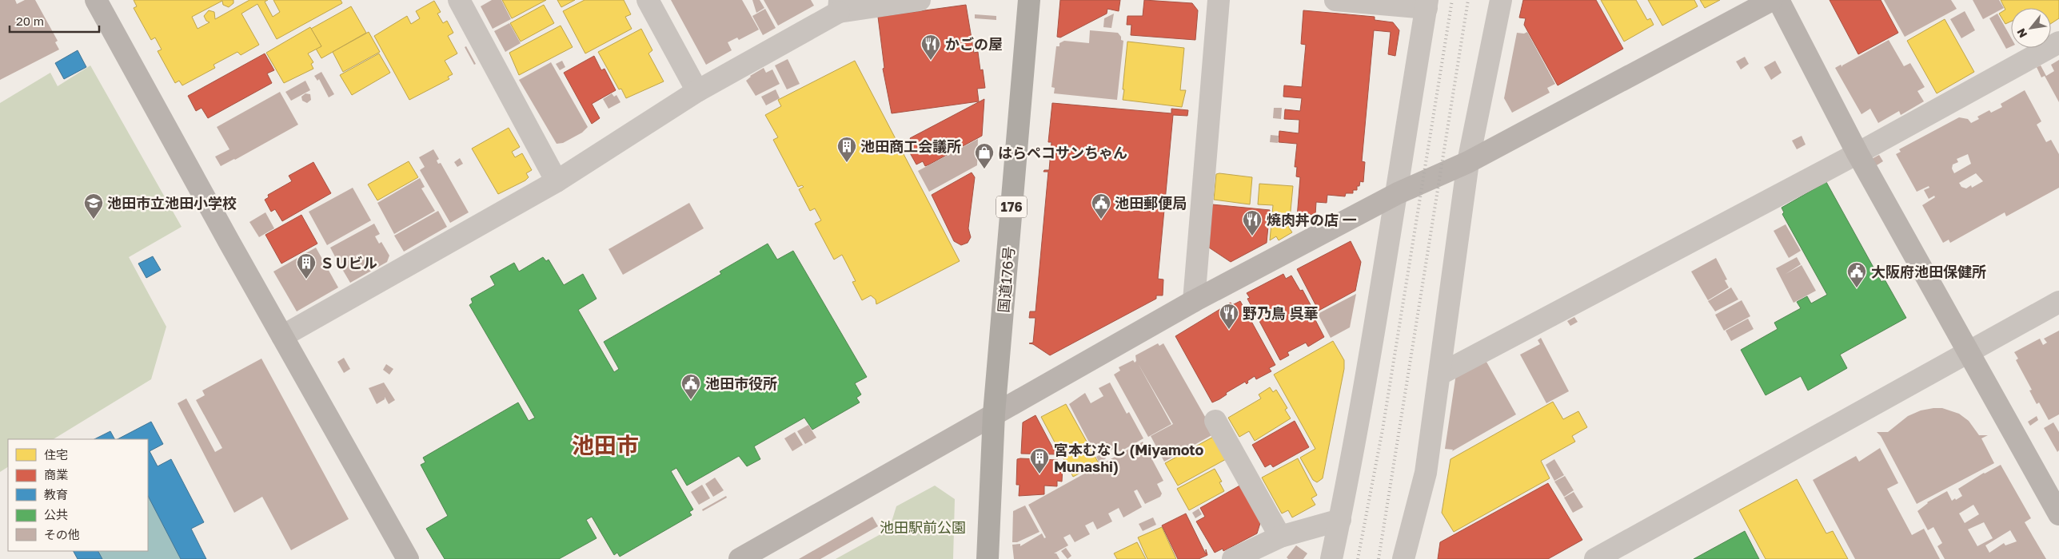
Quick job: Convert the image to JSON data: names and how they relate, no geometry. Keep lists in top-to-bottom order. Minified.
{"streets":{"highway":["176","国道176号"]},"districts":["池田市"],"parks":["池田駅前公園"],"places":{"restaurant":["かごの屋","焼肉丼の店 一","野乃鳥 呉華"],"building":["池田商工会議所","ＳＵビル","宮本むなし (Miyamoto Munashi)"],"shop":["はらペコサンちゃん"],"school or university":["池田市立池田小学校"],"public building":["池田郵便局","大阪府池田保健所","池田市役所"]},"legend":["住宅","商業","教育","公共","その他"],"scale_bar":"20 m","north":"bottom left"}
